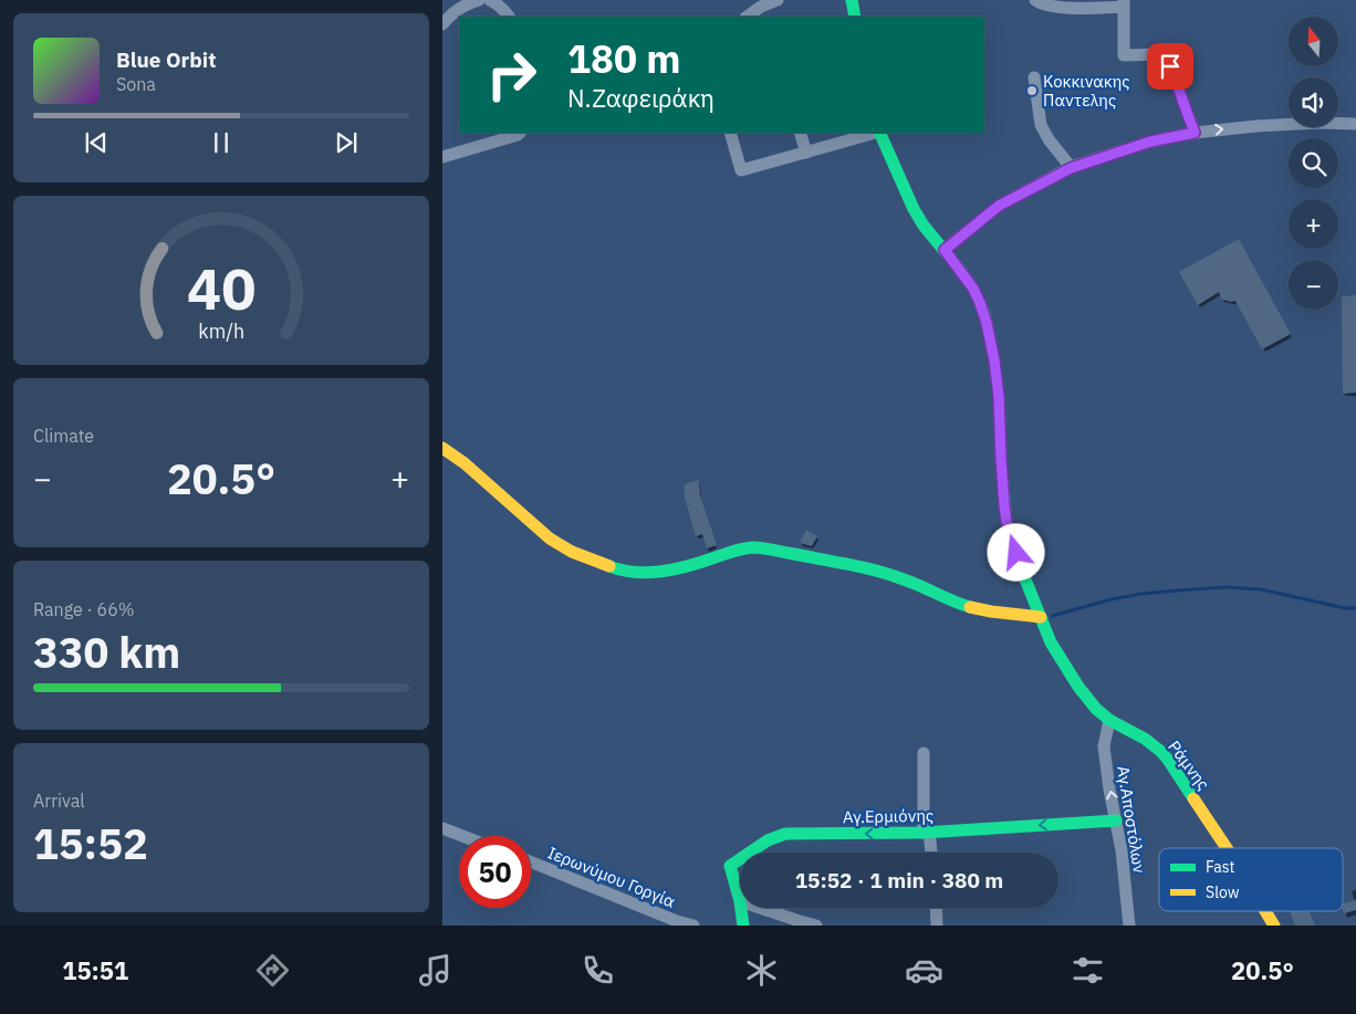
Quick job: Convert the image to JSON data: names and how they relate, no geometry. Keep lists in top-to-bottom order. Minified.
{"streets":{"street":["Ράμνης","Αγ.Ερμιόνης","Αγ.Αποστόλων","Ιερωνύμου Γοργία"]},"crossings":[["Ράμνης","Αγ.Αποστόλων"],["Αγ.Ερμιόνης","Αγ.Αποστόλων"]],"one_way":["Αγ.Ερμιόνης","Αγ.Αποστόλων"],"places":["Κοκκινακης Παντελης"],"legend":["Fast","Slow"],"north":"top","page":{"map_buttons":["+","−"],"turn":["180 m","Ν.Ζαφειράκη"],"song":["Blue Orbit","Sona"],"tile":["Climate",["Range · 66%","330 km"],["Arrival","15:52"]],"heat":["−","20.5°","+"],"limit":"50","trip":"15:52 · 1 min · 380 m","tabs":["15:51","20.5°"],"gauge":["40","km/h"]}}
